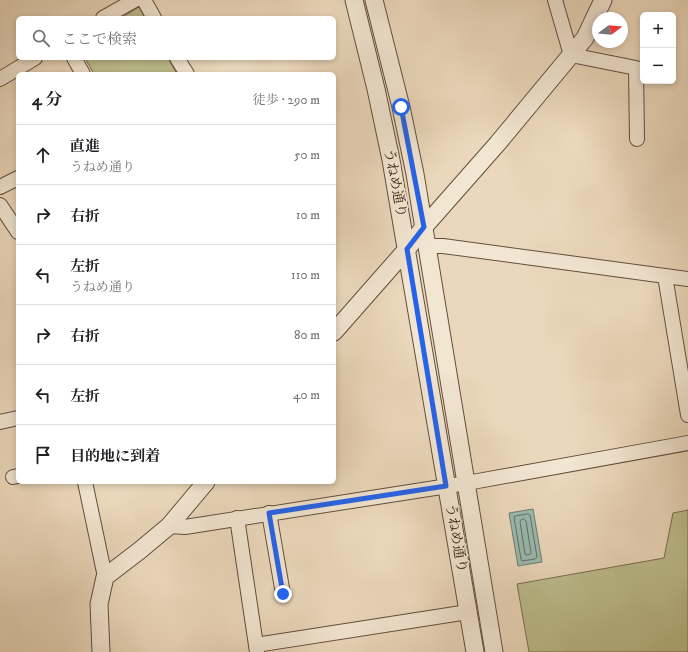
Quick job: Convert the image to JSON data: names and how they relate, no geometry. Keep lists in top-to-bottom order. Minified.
{"streets":{"street":["うねめ通り"]},"north":"right","page":{"map_buttons":["+","−"],"search":"ここで検索","heading":["4 分","徒歩 · 290 m"],"list":[["直進","うねめ通り","50 m"],["右折","10 m"],["左折","うねめ通り","110 m"],["右折","80 m"],["左折","40 m"],"目的地に到着"]}}
